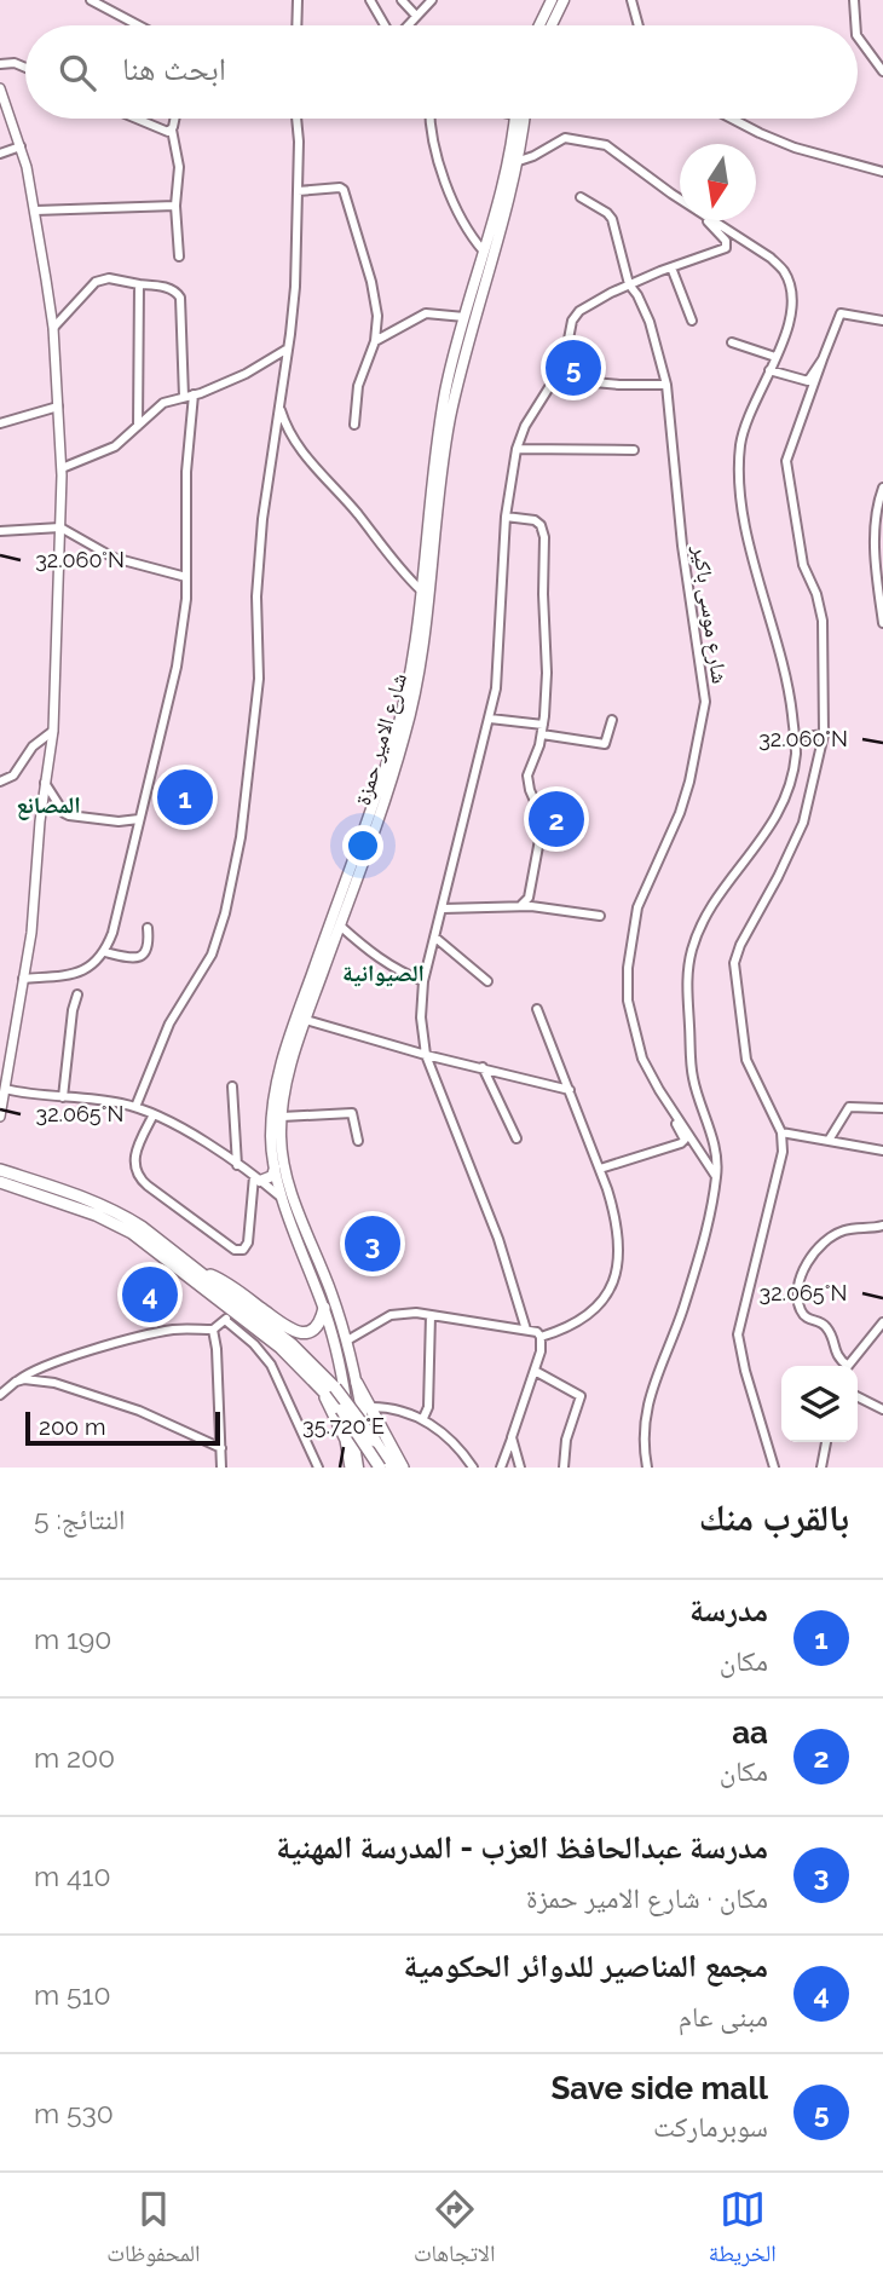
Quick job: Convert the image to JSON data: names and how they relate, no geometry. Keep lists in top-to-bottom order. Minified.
{"streets":{"main road":["شارع الامير حمزة"],"street":["شارع موسى باكير"]},"districts":["المصانع","الصيوانية"],"scale_bar":"200 m","north":"bottom","page":{"search":"ابحث هنا","pins":["5","1","2","3","4"],"scale":"200 m","heading":["بالقرب منك","النتائج: 5"],"list":[{"mark":"1","name":"مدرسة","note":"مكان","value":"190 m"},{"mark":"2","name":"aa","note":"مكان","value":"200 m"},{"mark":"3","name":"مدرسة عبدالحافظ العزب - المدرسة المهنية","note":"مكان · شارع الامير حمزة","value":"410 m"},{"mark":"4","name":"مجمع المناصير للدوائر الحكومية","note":"مبنى عام","value":"510 m"},{"mark":"5","name":"Save side mall","note":"سوبرماركت","value":"530 m"}],"nav":["الخريطة","الاتجاهات","المحفوظات"]},"coordinates":["32.060°N","32.065°N","35.720°E"]}
